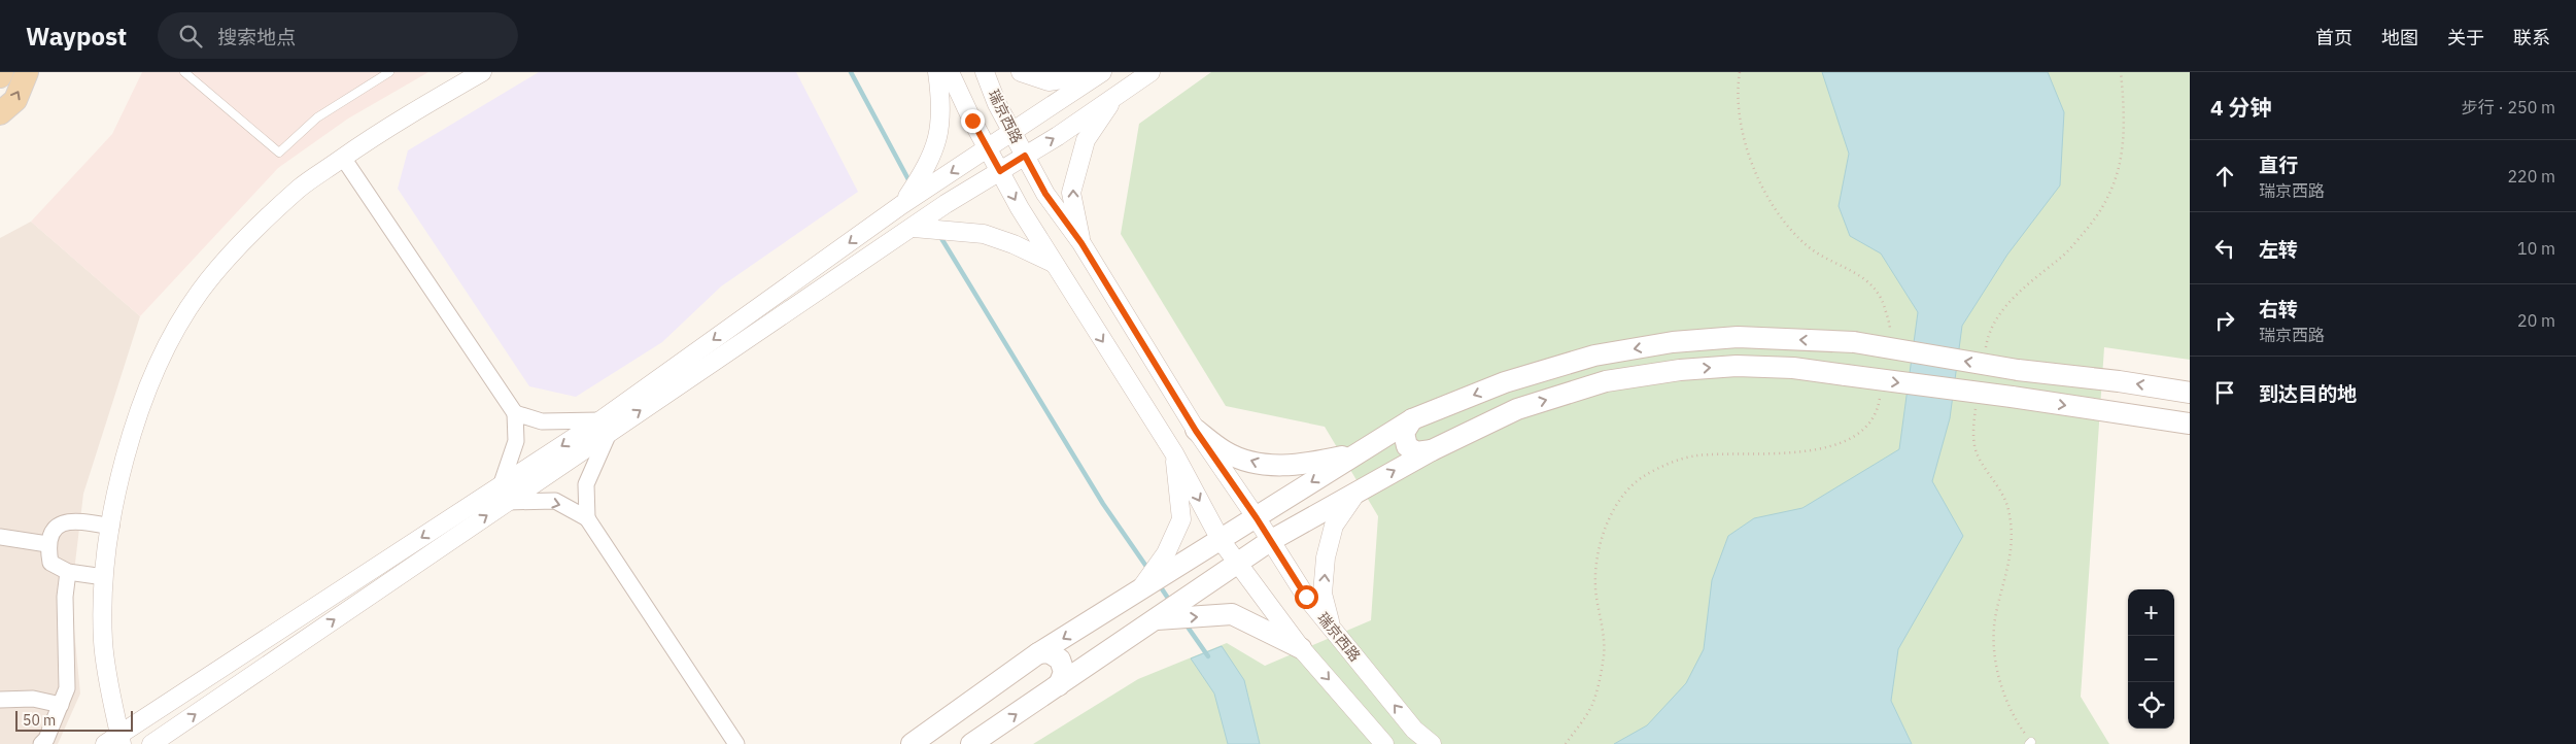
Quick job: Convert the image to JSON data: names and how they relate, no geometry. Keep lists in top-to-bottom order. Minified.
{"streets":{"street":["瑞京西路"]},"scale_bar":"50 m","page":{"header":"Waypost","search":"搜索地点","nav":["首页","地图","关于","联系"],"heading":["4 分钟","步行 · 250 m"],"list":[["直行","瑞京西路","220 m"],["左转","10 m"],["右转","瑞京西路","20 m"],"到达目的地"],"map_buttons":["+","−"],"scale":"50 m"}}
